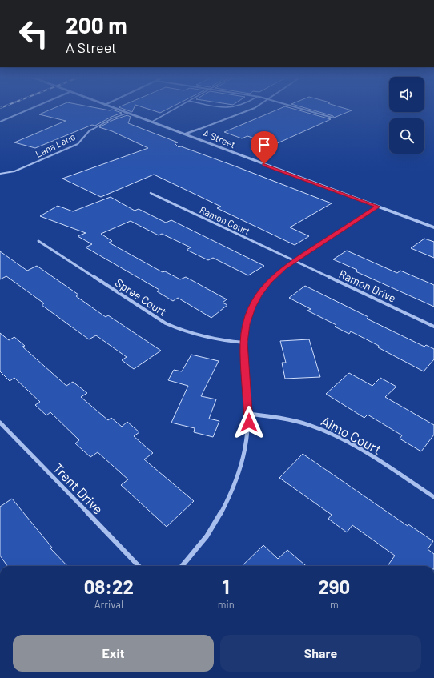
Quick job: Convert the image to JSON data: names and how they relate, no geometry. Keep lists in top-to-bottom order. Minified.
{"streets":{"street":["A Street","Ramon Court","Ramon Drive","Spree Court","Almo Court","Trent Drive"],"lane":["Lana Lane"]},"crossings":[["A Street","Lana Lane"],["Ramon Court","Ramon Drive"]],"page":{"turn":["200 m","A Street"],"eta":["08:22","Arrival","1","min","290","m"],"buttons":["Exit","Share"]}}
